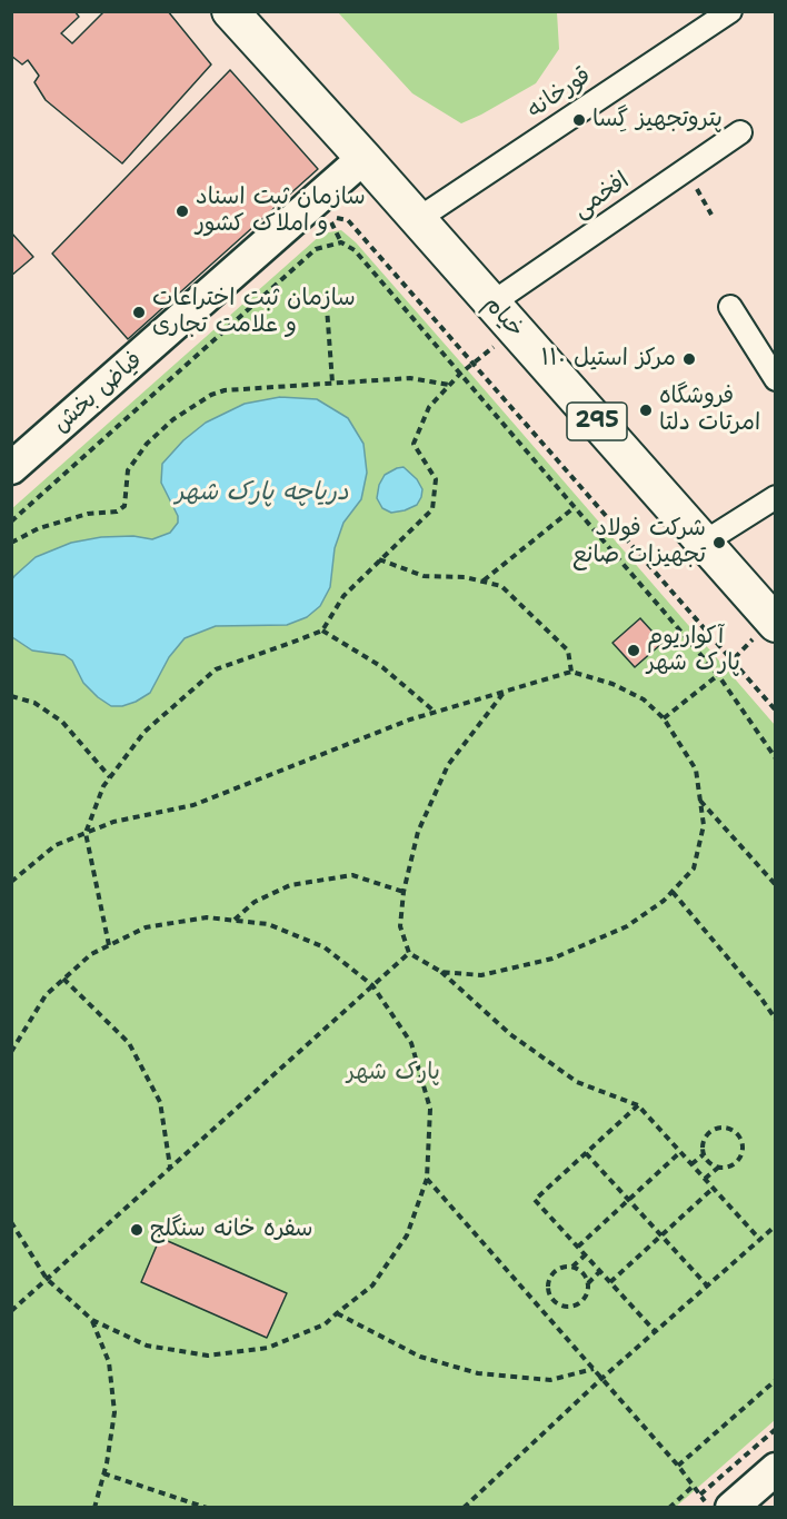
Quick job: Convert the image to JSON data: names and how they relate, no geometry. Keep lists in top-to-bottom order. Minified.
{"streets":{"main road":["خیام","295"],"street":["قورخانه","افخمی","فیاض بخش"]},"crossings":[["قورخانه","خیام"],["افخمی","خیام"],["خیام","فیاض بخش"]],"water":["دریاچه پارک شهر"],"parks":["پارک شهر"],"places":["پتروتجهیز گِسا","سازمان ثبت اسناد و املاک کشور","سازمان ثبت اختراعات و علامت تجاری","مرکز استیل ۱۱۰","فروشگاه امرتات دلتا","شرکت فولاد تجهیزات صانع","آکواریوم پارک شهر","سفره خانه سنگلج"]}
